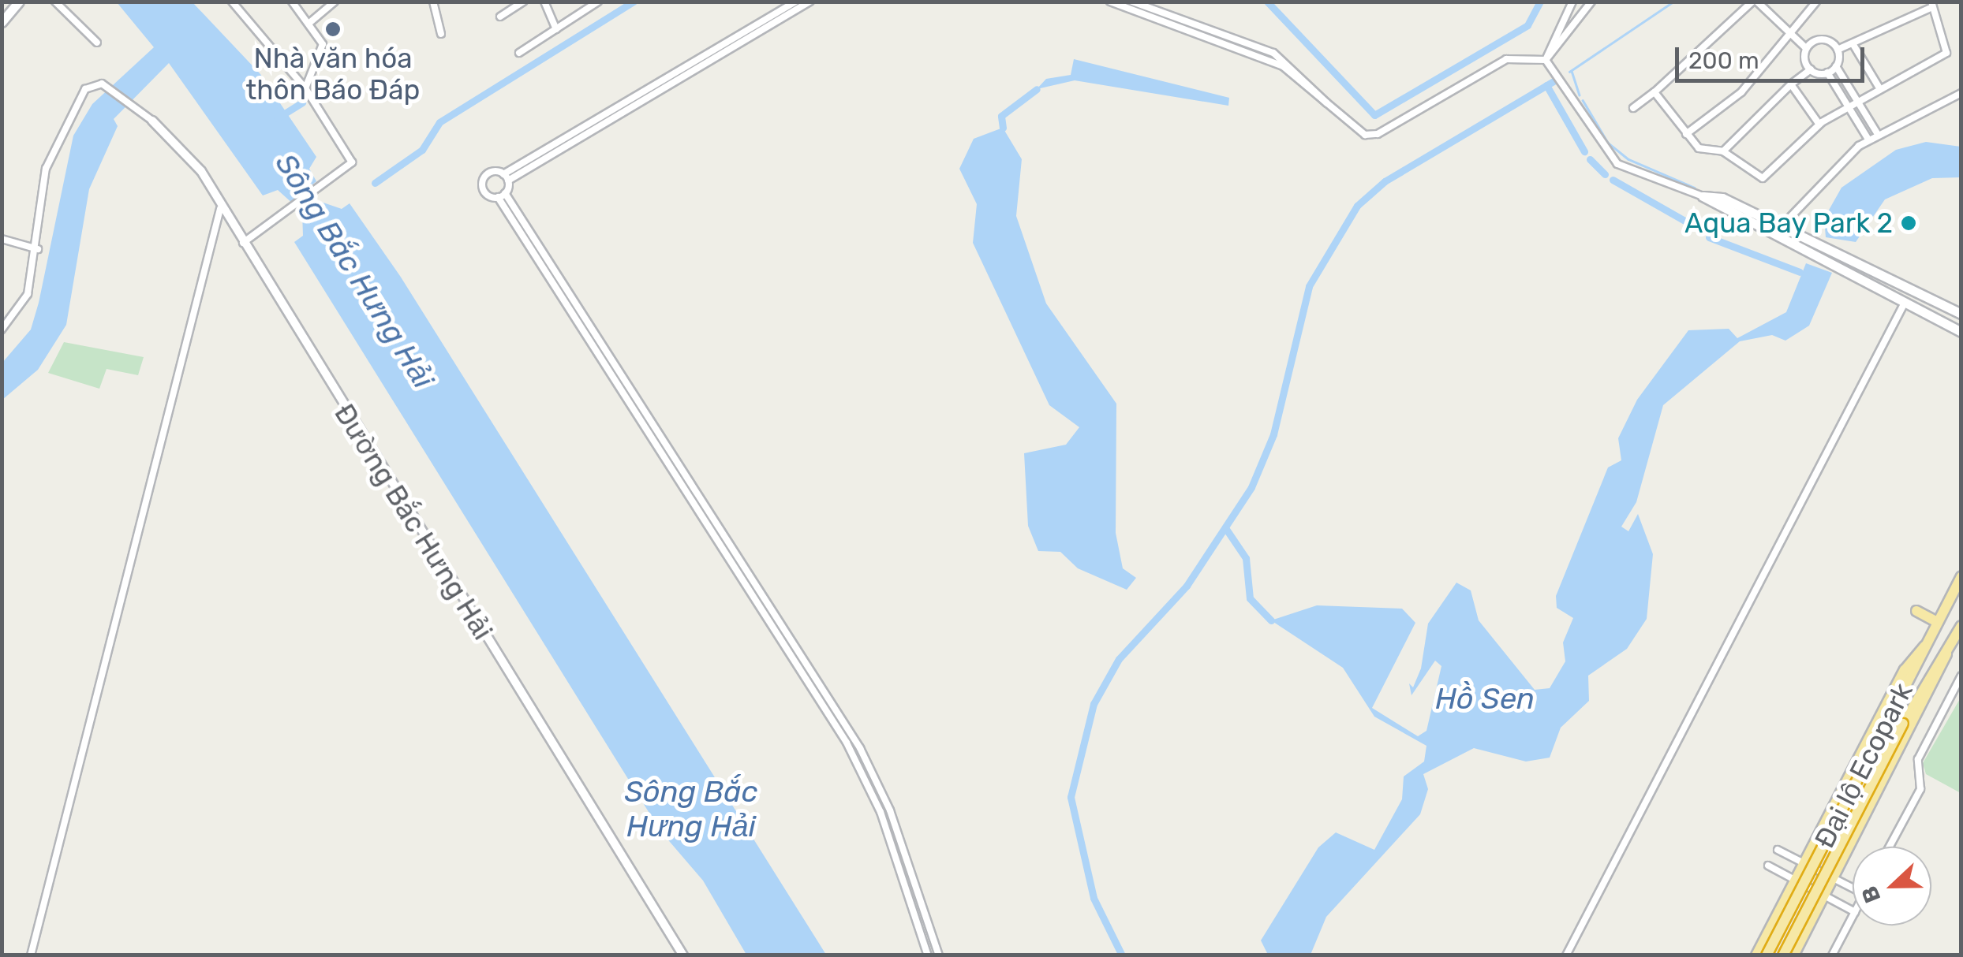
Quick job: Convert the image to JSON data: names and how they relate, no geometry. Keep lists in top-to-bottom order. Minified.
{"streets":{"highway":["Đại lộ Ecopark"],"street":["Đường Bắc Hưng Hải"]},"water":["Sông Bắc Hưng Hải","Hồ Sen"],"places":["Nhà văn hóa thôn Báo Đáp","Aqua Bay Park 2"],"scale_bar":"200 m","north":"left"}
